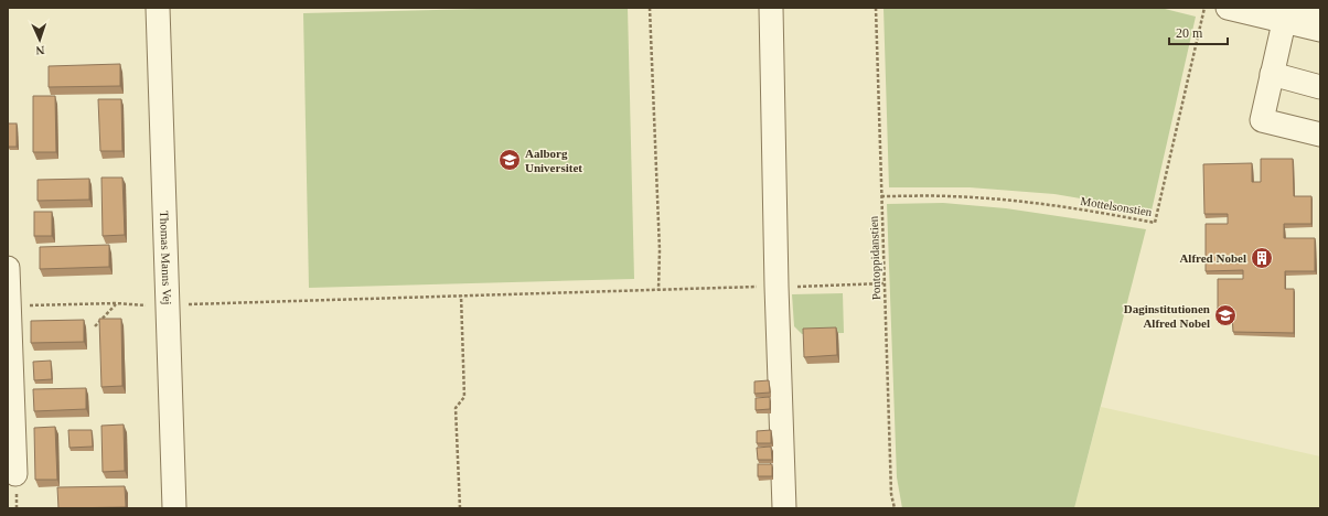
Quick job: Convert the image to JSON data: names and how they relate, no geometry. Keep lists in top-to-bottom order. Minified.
{"streets":{"street":["Thomas Manns Vej"],"path":["Mottelsonstien","Pontoppidanstien"]},"crossings":[["Mottelsonstien","Pontoppidanstien"]],"places":{"school or university":["Aalborg Universitet","Daginstitutionen Alfred Nobel"],"building":["Alfred Nobel"]},"scale_bar":"20 m","north":"bottom"}
